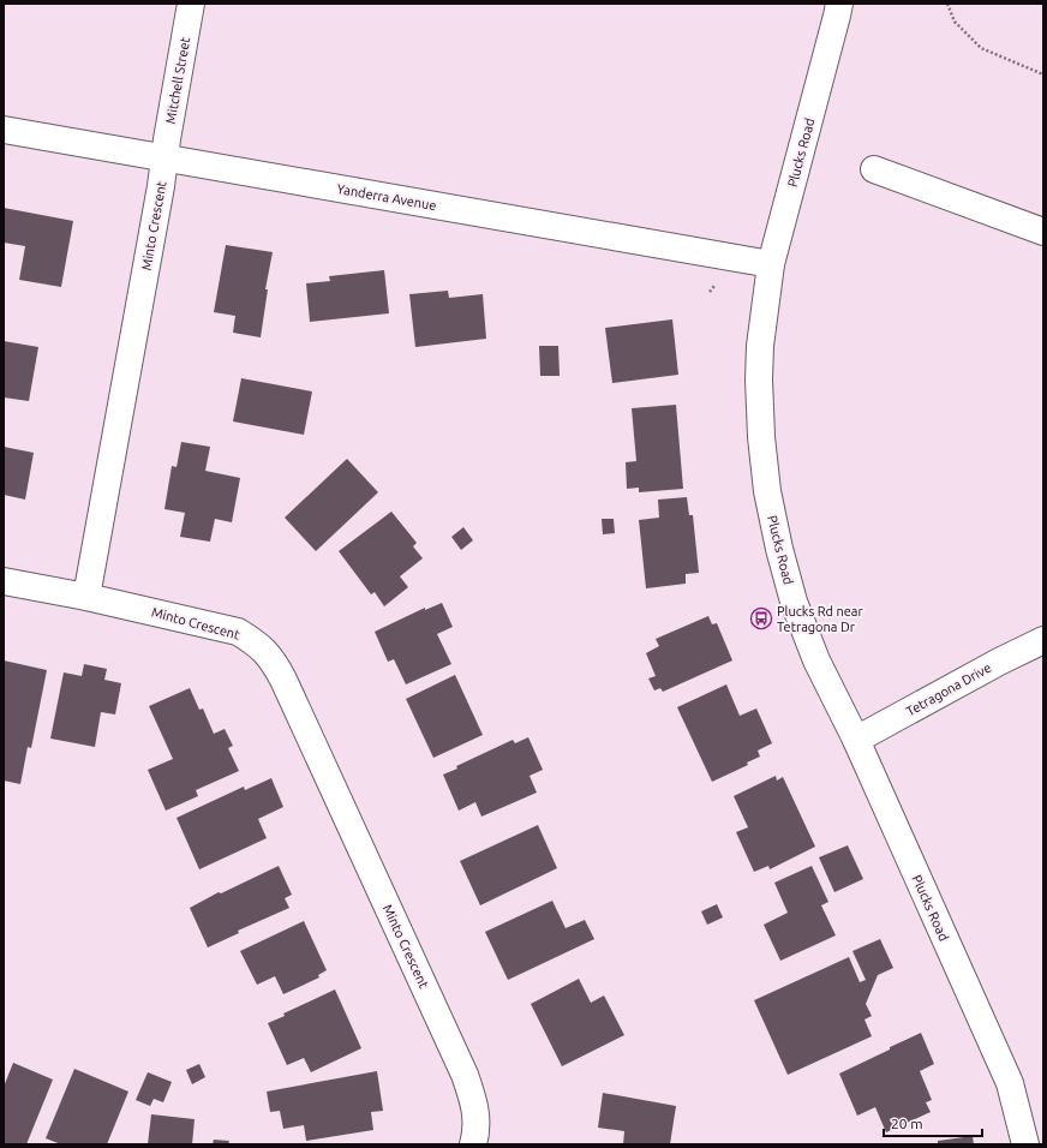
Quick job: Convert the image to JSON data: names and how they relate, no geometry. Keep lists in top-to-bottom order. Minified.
{"streets":{"street":["Mitchell Street","Plucks Road","Yanderra Avenue","Minto Crescent","Tetragona Drive"]},"crossings":[["Mitchell Street","Yanderra Avenue"],["Mitchell Street","Minto Crescent"],["Plucks Road","Yanderra Avenue"],["Plucks Road","Tetragona Drive"],["Yanderra Avenue","Minto Crescent"]],"places":{"bus stop":["Plucks Rd near Tetragona Dr"]},"scale_bar":"20 m"}
